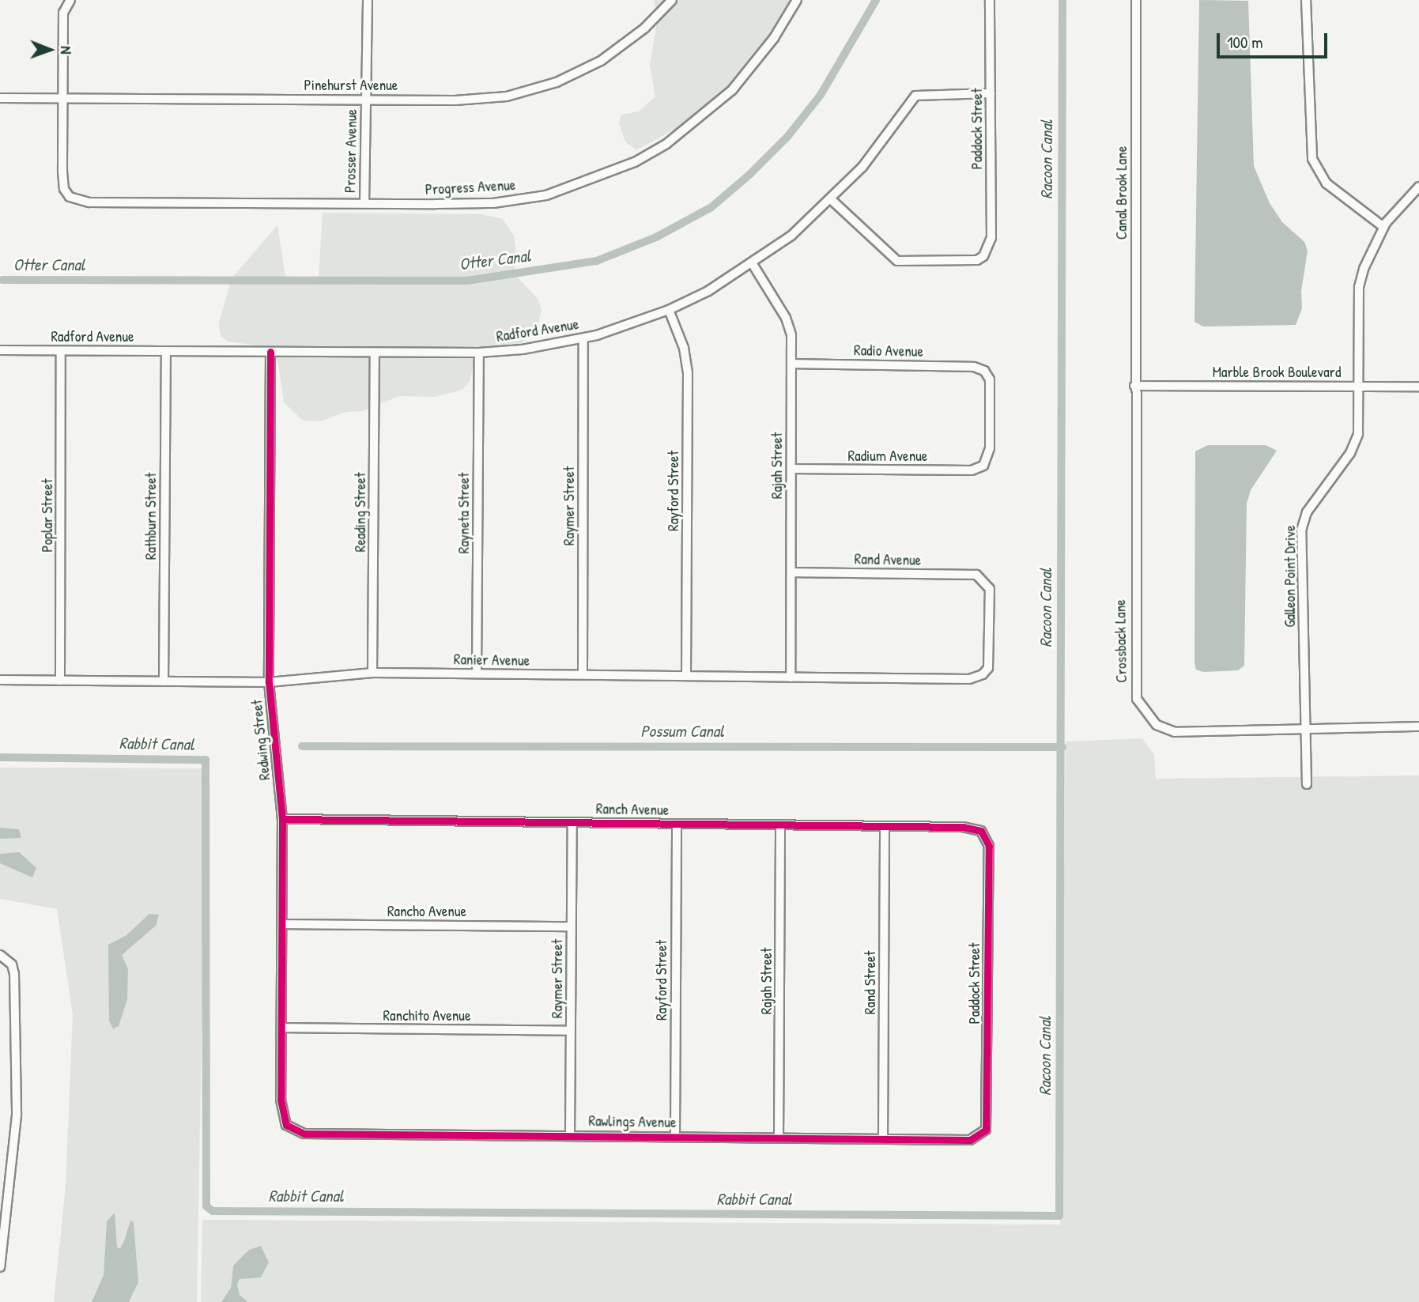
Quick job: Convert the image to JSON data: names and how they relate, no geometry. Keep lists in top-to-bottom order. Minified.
{"streets":{"street":["Pinehurst Avenue","Paddock Street","Prosser Avenue","Progress Avenue","Canal Brook Lane","Radford Avenue","Radio Avenue","Marble Brook Boulevard","Radium Avenue","Rajah Street","Rayford Street","Raymer Street","Reading Street","Rayneta Street","Poplar Street","Rathburn Street","Rand Avenue","Galleon Point Drive","Crossback Lane","Ranier Avenue","Redwing Street","Ranch Avenue","Rancho Avenue","Rand Street","Ranchito Avenue","Rawlings Avenue"]},"crossings":[["Pinehurst Avenue","Prosser Avenue"],["Pinehurst Avenue","Progress Avenue"],["Paddock Street","Radford Avenue"],["Paddock Street","Ranch Avenue"],["Paddock Street","Rawlings Avenue"],["Prosser Avenue","Progress Avenue"],["Canal Brook Lane","Marble Brook Boulevard"],["Canal Brook Lane","Crossback Lane"],["Radford Avenue","Rajah Street"],["Radford Avenue","Rayford Street"],["Radford Avenue","Raymer Street"],["Radford Avenue","Reading Street"],["Radford Avenue","Rayneta Street"],["Radford Avenue","Poplar Street"],["Radford Avenue","Rathburn Street"],["Radford Avenue","Redwing Street"],["Radio Avenue","Radium Avenue"],["Radio Avenue","Rajah Street"],["Marble Brook Boulevard","Galleon Point Drive"],["Marble Brook Boulevard","Crossback Lane"],["Radium Avenue","Rajah Street"],["Rajah Street","Rand Avenue"],["Rajah Street","Ranier Avenue"],["Rajah Street","Ranch Avenue"],["Rajah Street","Rawlings Avenue"],["Rayford Street","Ranier Avenue"],["Rayford Street","Ranch Avenue"],["Rayford Street","Rawlings Avenue"],["Raymer Street","Ranier Avenue"],["Raymer Street","Ranch Avenue"],["Raymer Street","Rancho Avenue"],["Raymer Street","Ranchito Avenue"],["Raymer Street","Rawlings Avenue"],["Reading Street","Ranier Avenue"],["Rayneta Street","Ranier Avenue"],["Poplar Street","Ranier Avenue"],["Rathburn Street","Ranier Avenue"],["Rand Avenue","Ranier Avenue"],["Galleon Point Drive","Crossback Lane"],["Ranier Avenue","Redwing Street"],["Redwing Street","Ranch Avenue"],["Redwing Street","Rancho Avenue"],["Redwing Street","Ranchito Avenue"],["Redwing Street","Rawlings Avenue"],["Ranch Avenue","Rand Street"],["Rand Street","Rawlings Avenue"]],"water":["Racoon Canal","Otter Canal","Possum Canal","Rabbit Canal"],"scale_bar":"100 m","north":"right"}
